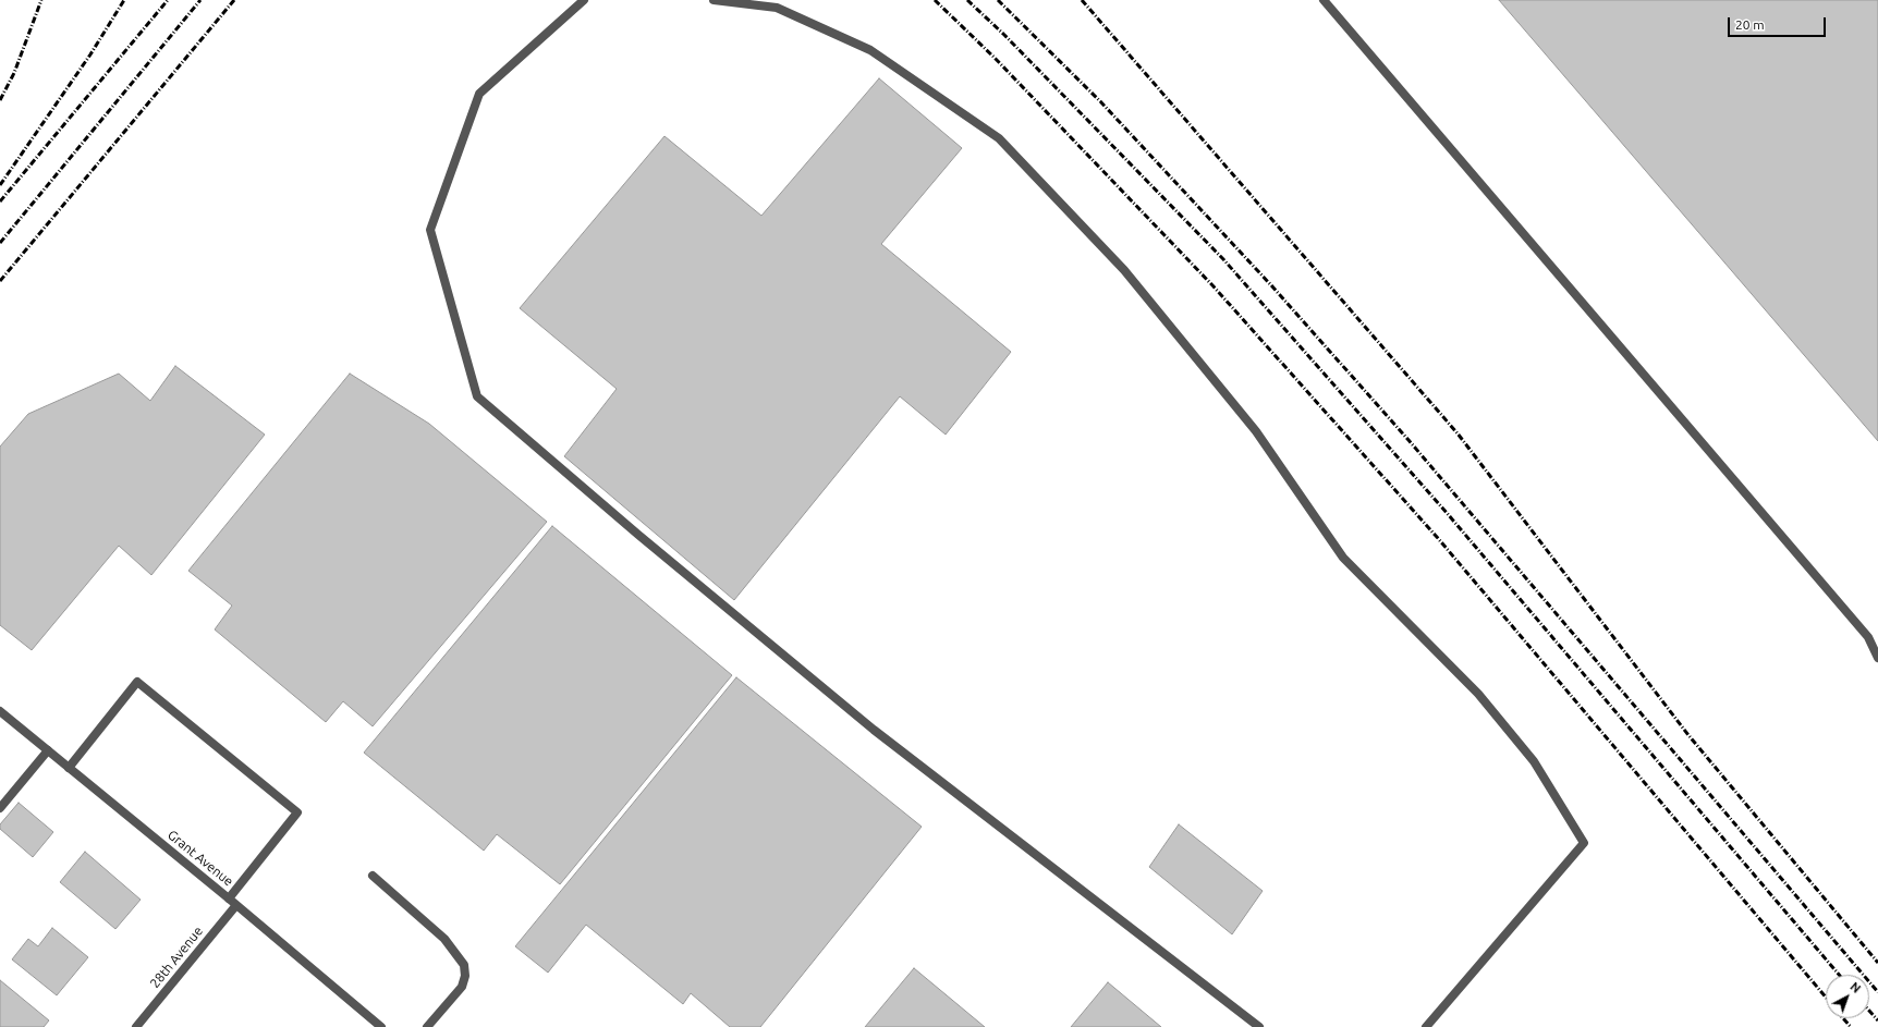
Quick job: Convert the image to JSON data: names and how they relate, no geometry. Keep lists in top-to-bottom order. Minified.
{"streets":{"street":["Grant Avenue","28th Avenue"]},"crossings":[["Grant Avenue","28th Avenue"]],"scale_bar":"20 m","north":"top right"}
